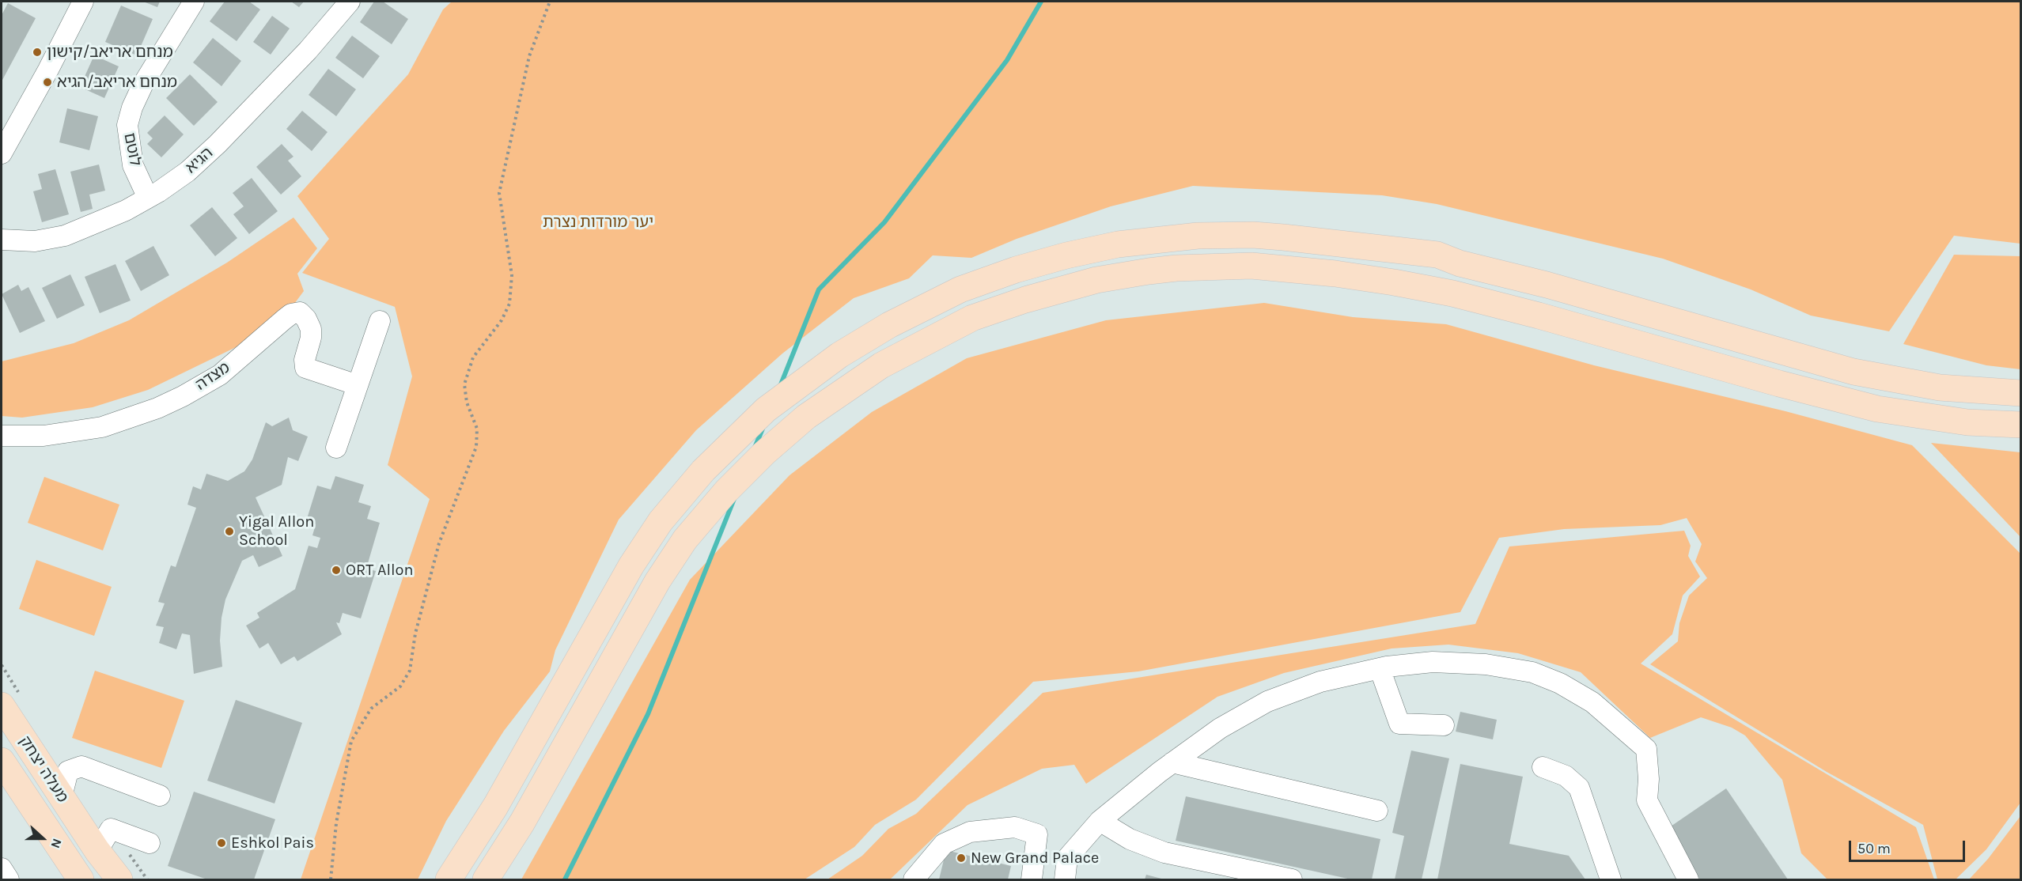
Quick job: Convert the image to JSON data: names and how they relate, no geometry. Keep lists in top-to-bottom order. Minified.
{"streets":{"main road":["מעלה יצחק"],"street":["לוטם","הגיא","מצדה"]},"crossings":[["לוטם","הגיא"]],"parks":["יער מורדות נצרת"],"places":["מנחם אריאב/קישון","מנחם אריאב/הגיא","Yigal Allon School","ORT Allon","Eshkol Pais","New Grand Palace"],"scale_bar":"50 m","north":"right"}
